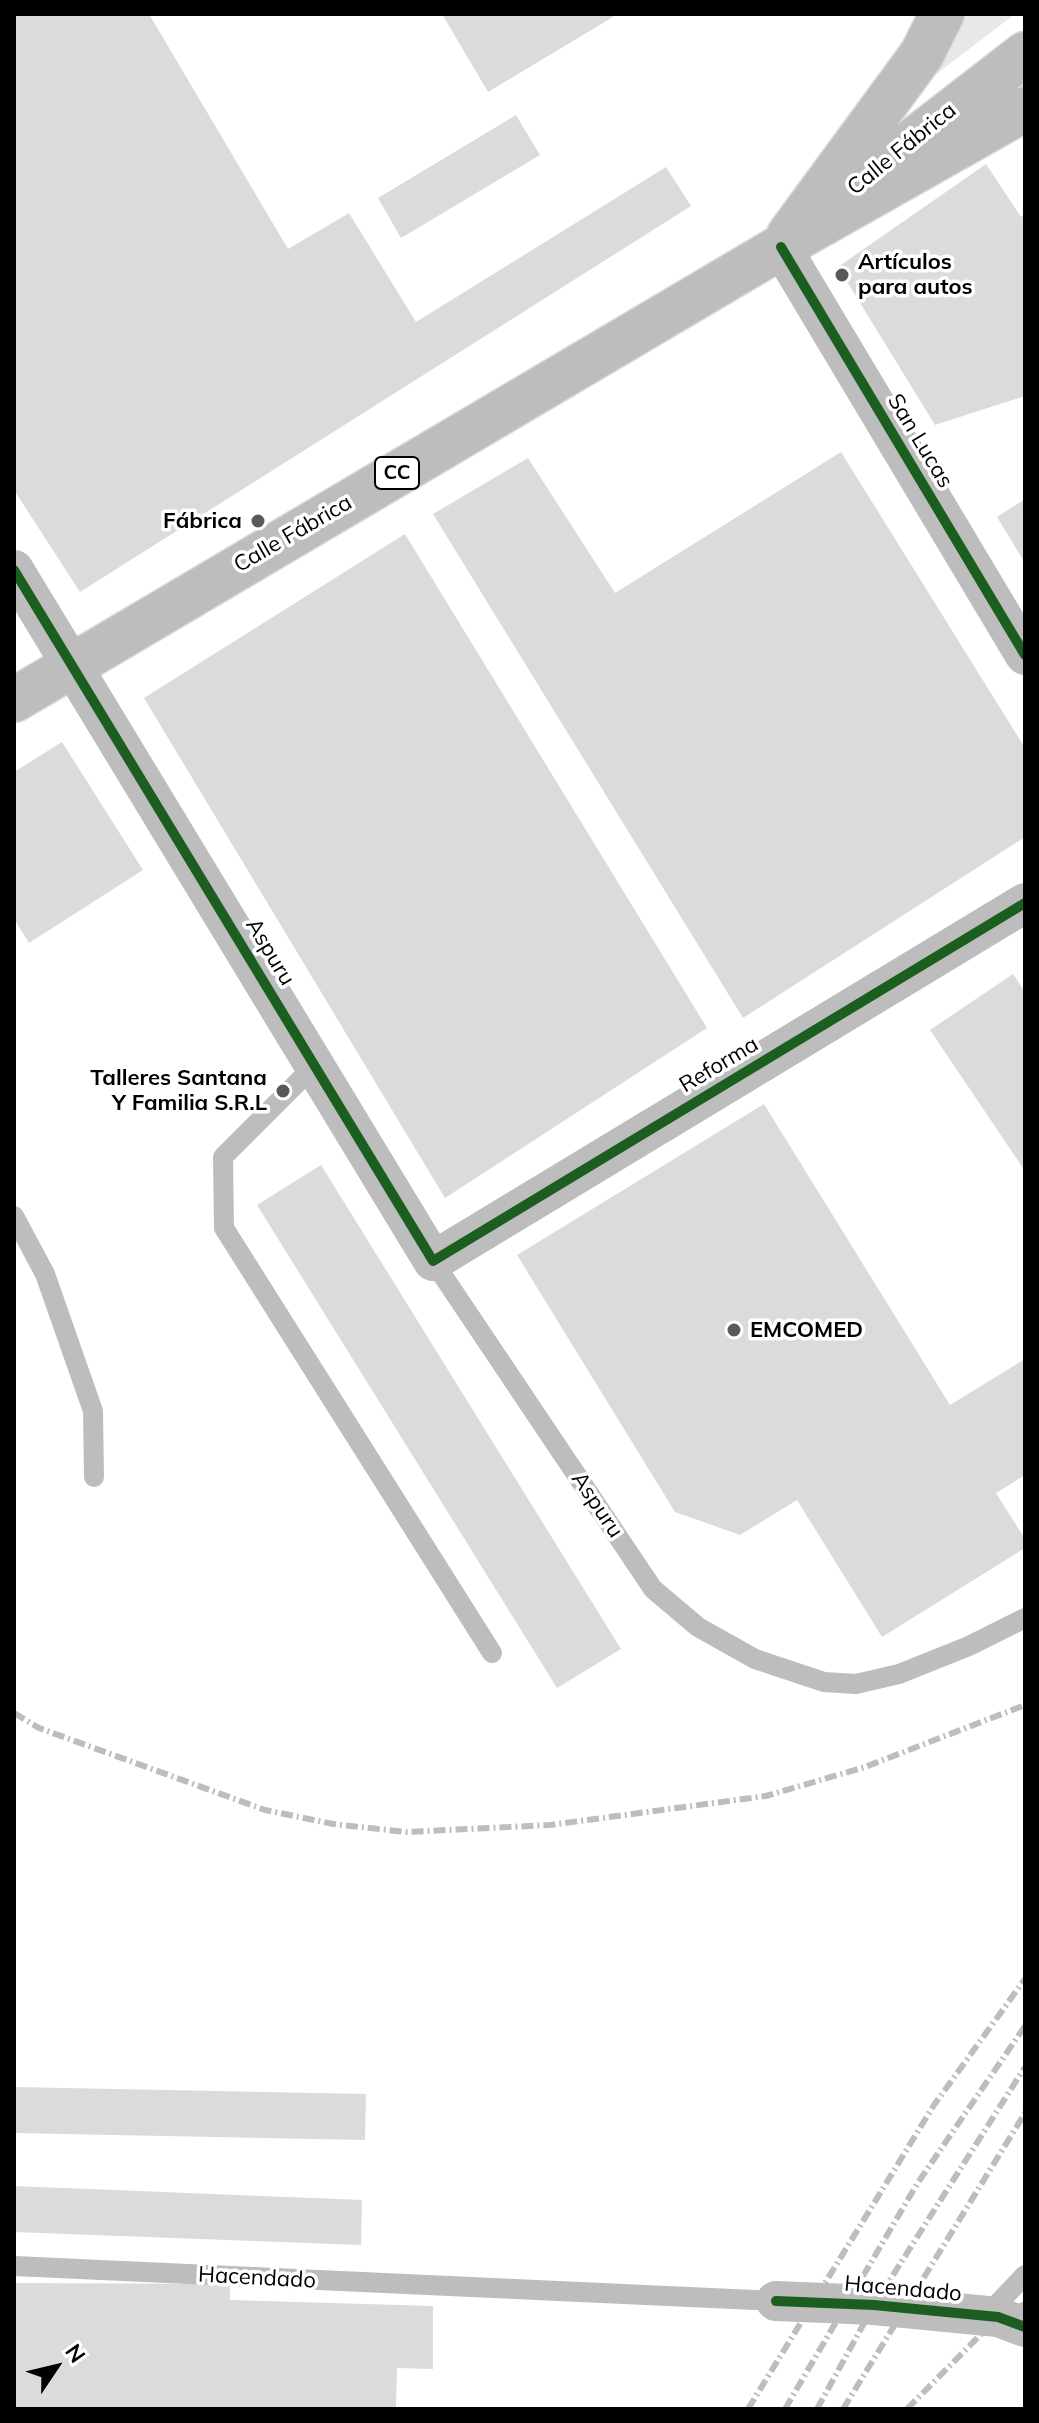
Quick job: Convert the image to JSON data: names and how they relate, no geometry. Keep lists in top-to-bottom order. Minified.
{"streets":{"main road":["Calle Fábrica","CC"],"street":["San Lucas","Aspuru","Reforma","Hacendado"]},"crossings":[["Calle Fábrica","San Lucas"],["Calle Fábrica","Aspuru"],["Aspuru","Reforma"]],"places":["Artículos para autos","Fábrica","Talleres Santana Y Familia S.R.L","EMCOMED"],"north":"top right"}
